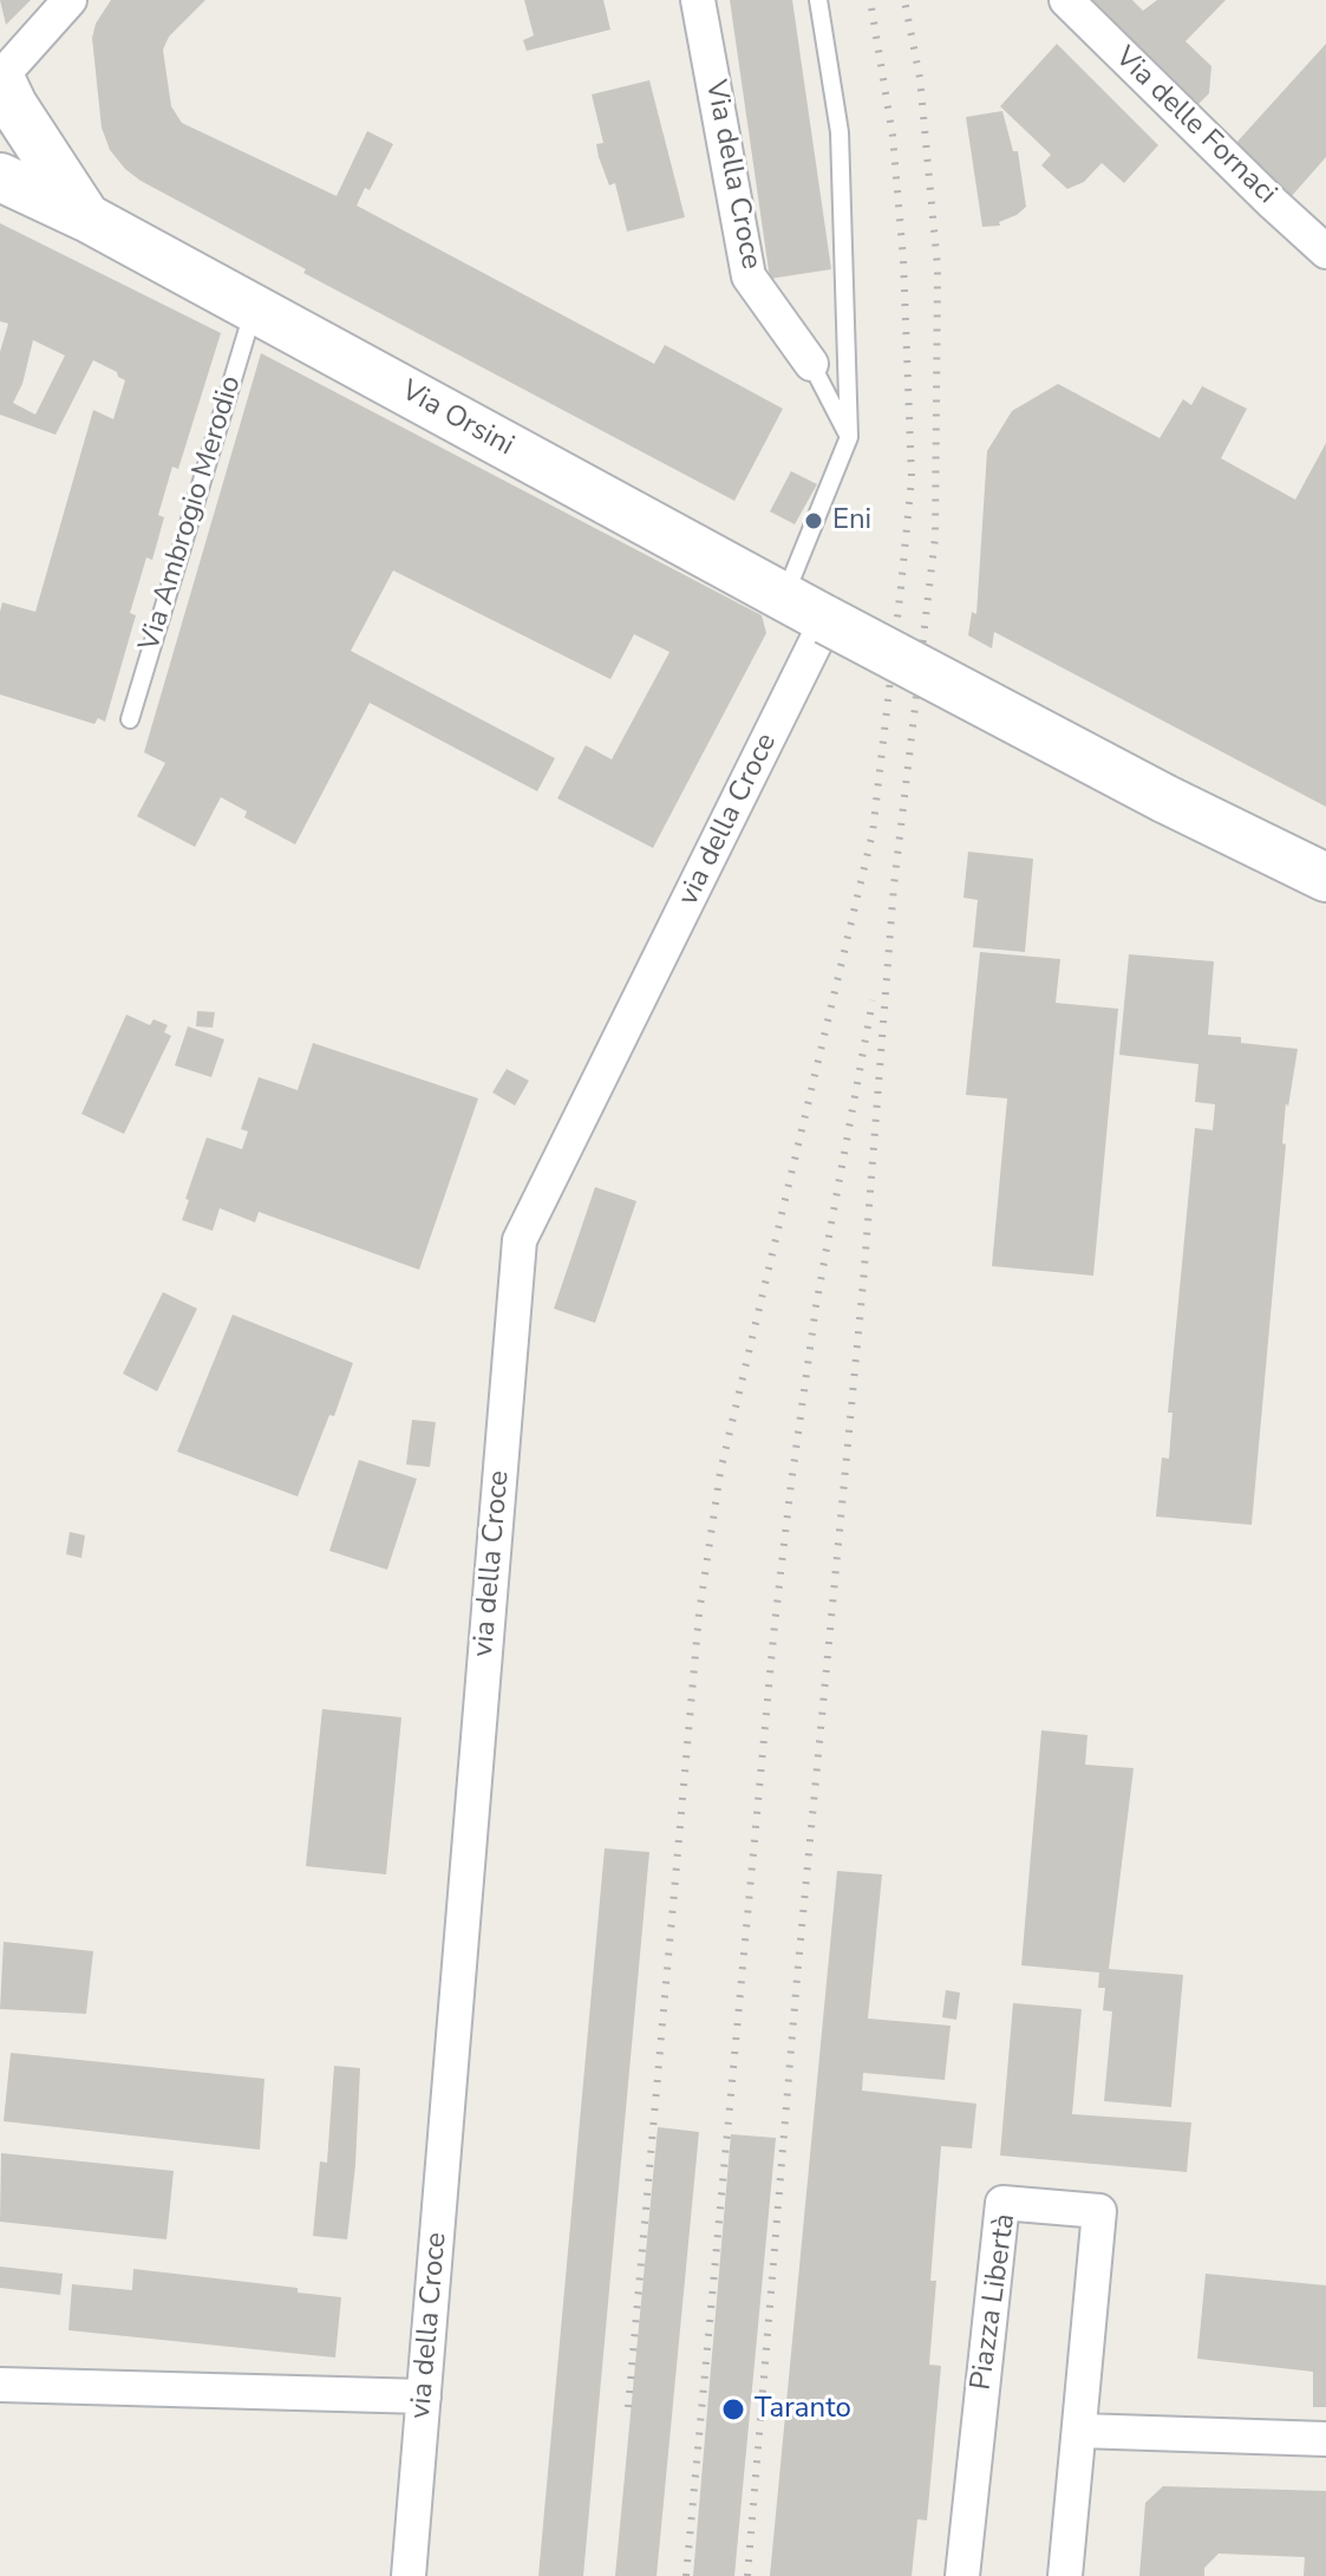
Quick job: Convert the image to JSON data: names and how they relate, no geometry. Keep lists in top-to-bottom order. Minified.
{"streets":{"main road":["Via Orsini"],"street":["Via delle Fornaci","Via della Croce","via della Croce","Piazza Libertà"],"lane":["Via Ambrogio Merodio"]},"crossings":[["Via Orsini","Via Ambrogio Merodio"],["Via Orsini","via della Croce"]],"places":["Eni","Taranto"]}
